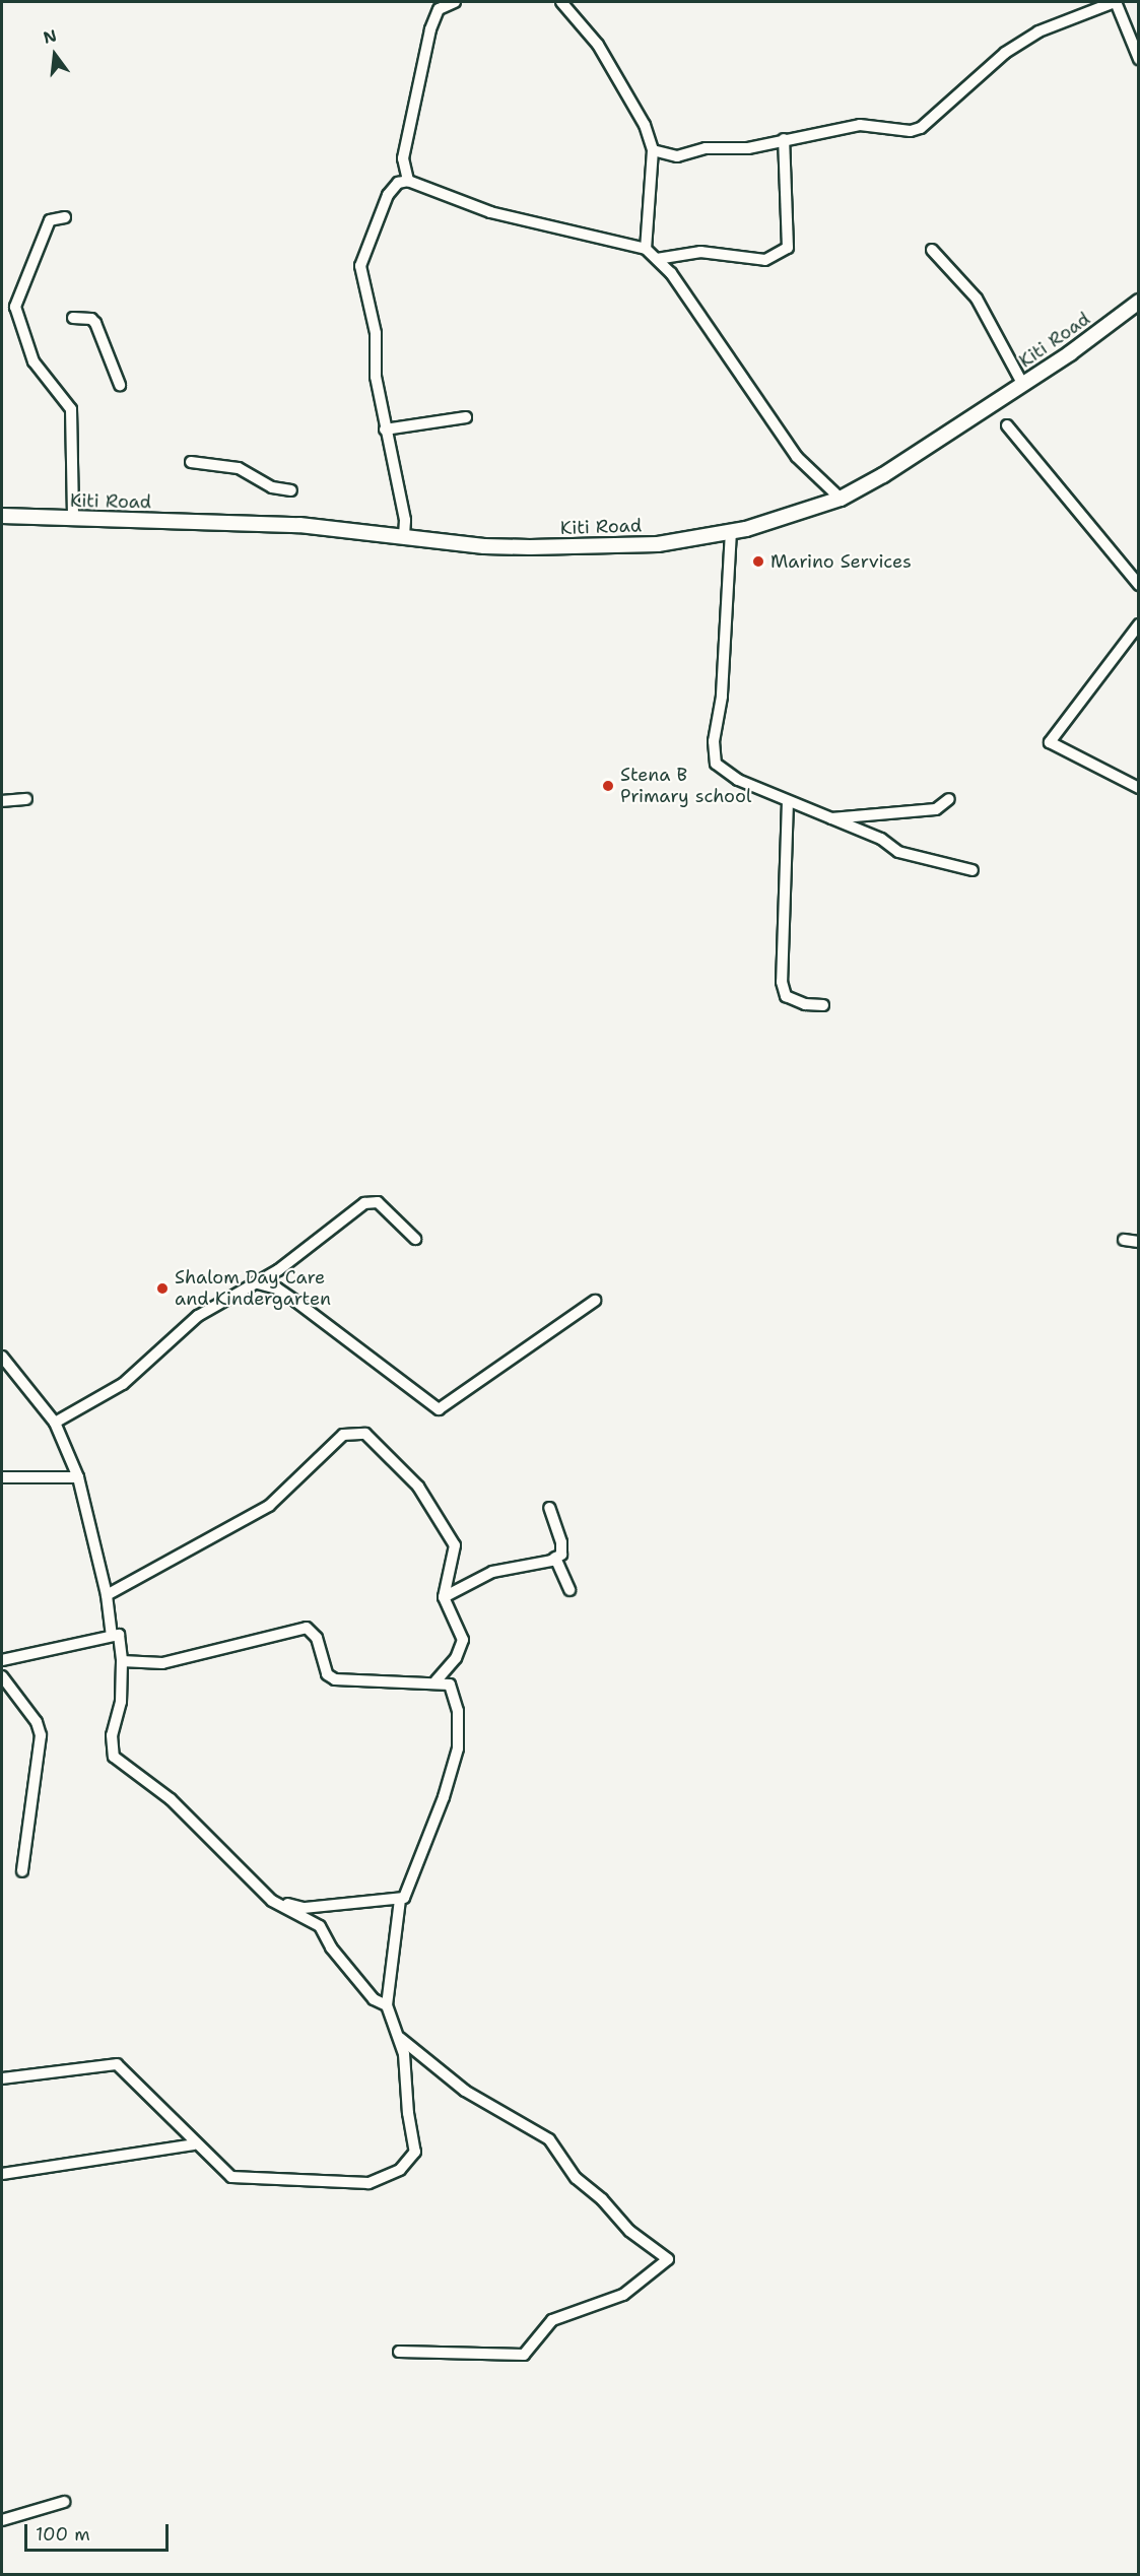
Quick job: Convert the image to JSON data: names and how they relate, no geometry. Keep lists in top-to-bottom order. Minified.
{"streets":{"street":["Kiti Road"]},"places":["Marino Services","Stena B Primary school","Shalom Day Care and Kindergarten"],"scale_bar":"100 m","north":"top"}
